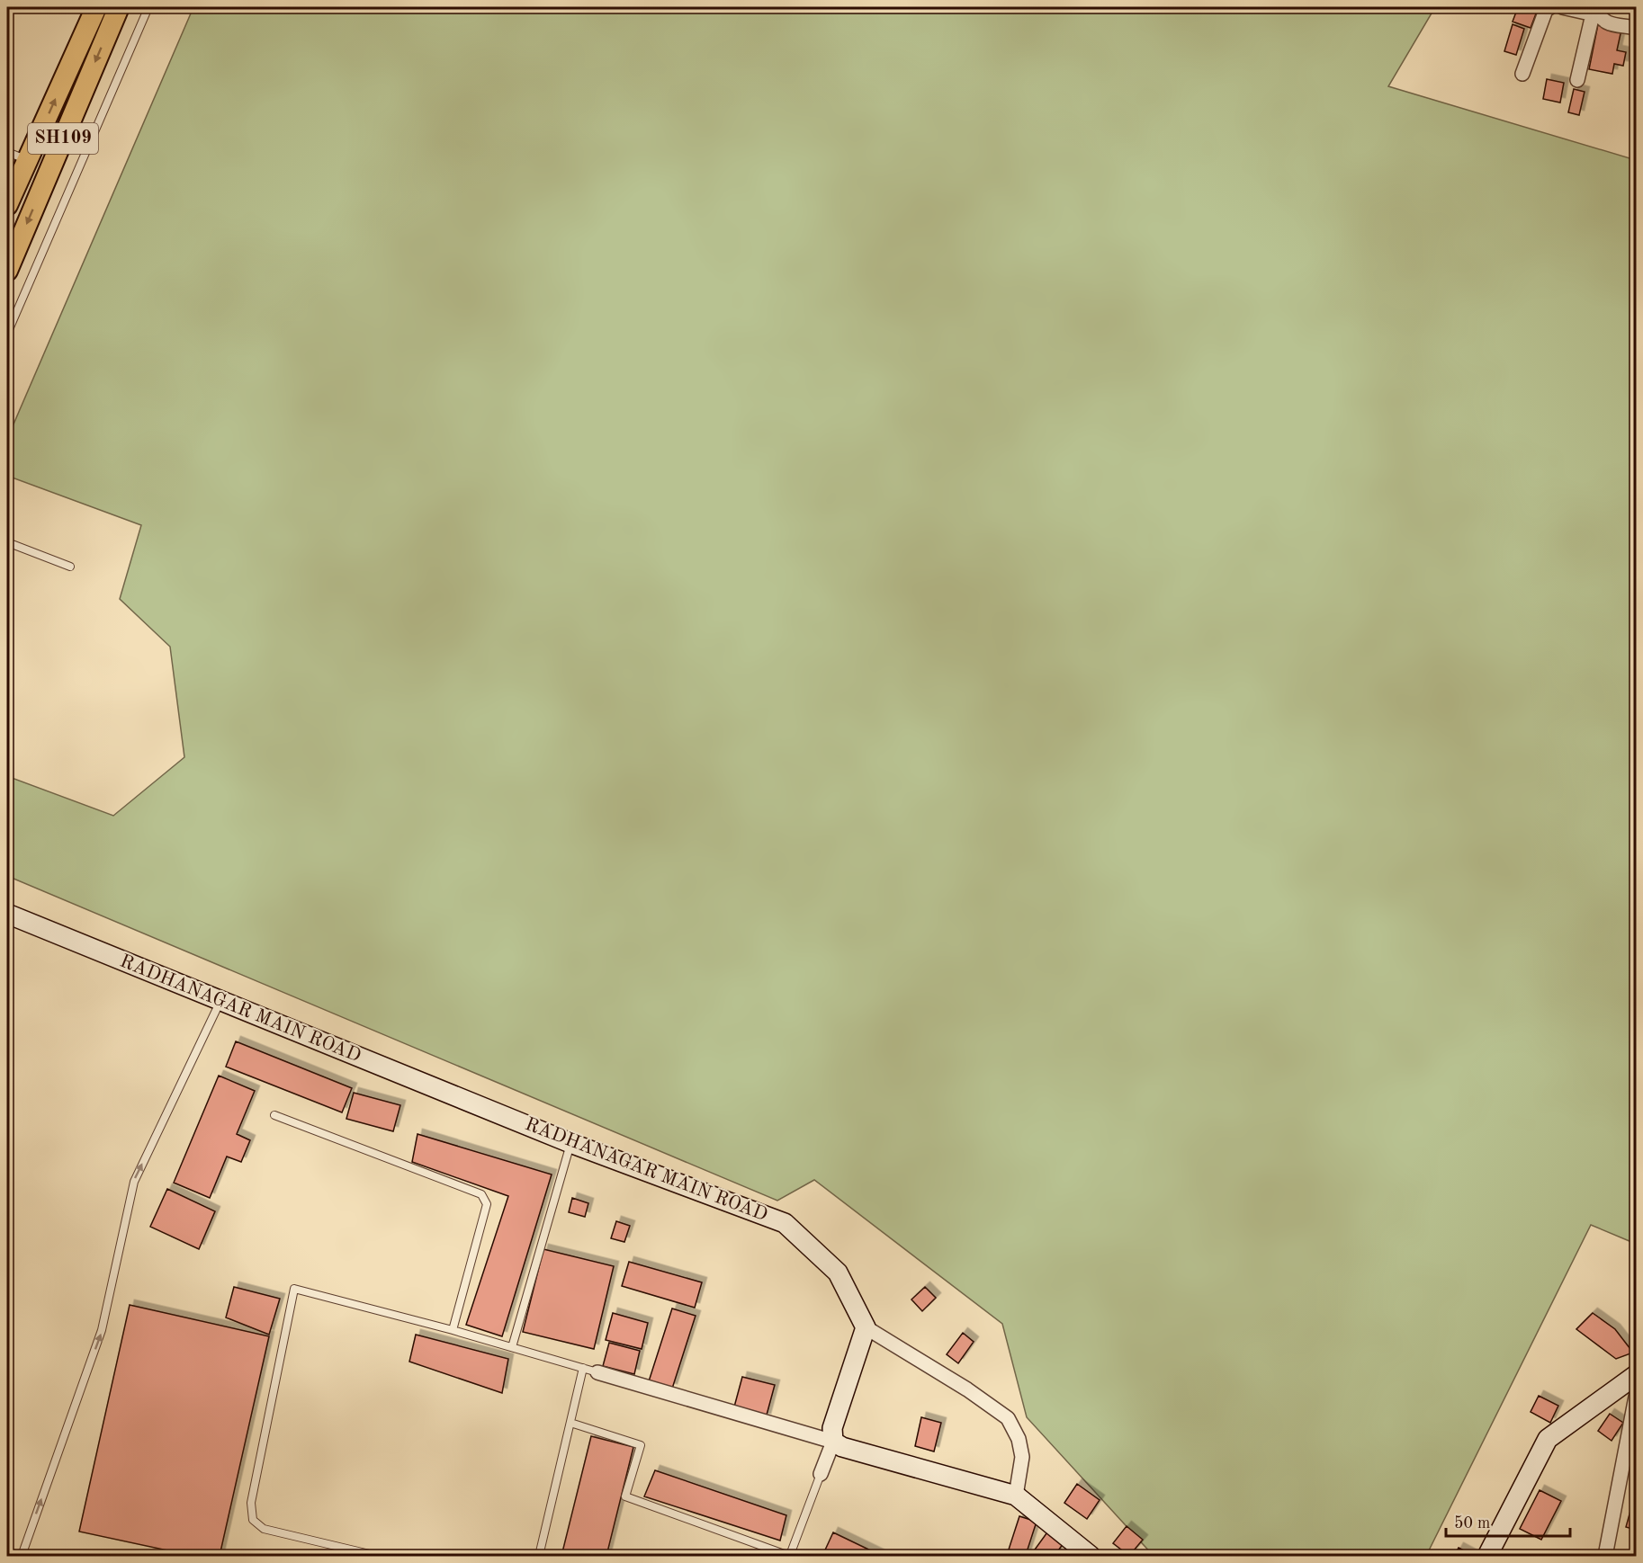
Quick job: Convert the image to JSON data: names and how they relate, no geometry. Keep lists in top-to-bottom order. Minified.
{"streets":{"main road":["SH109"],"street":["RADHANAGAR MAIN ROAD"]},"scale_bar":"50 m"}
